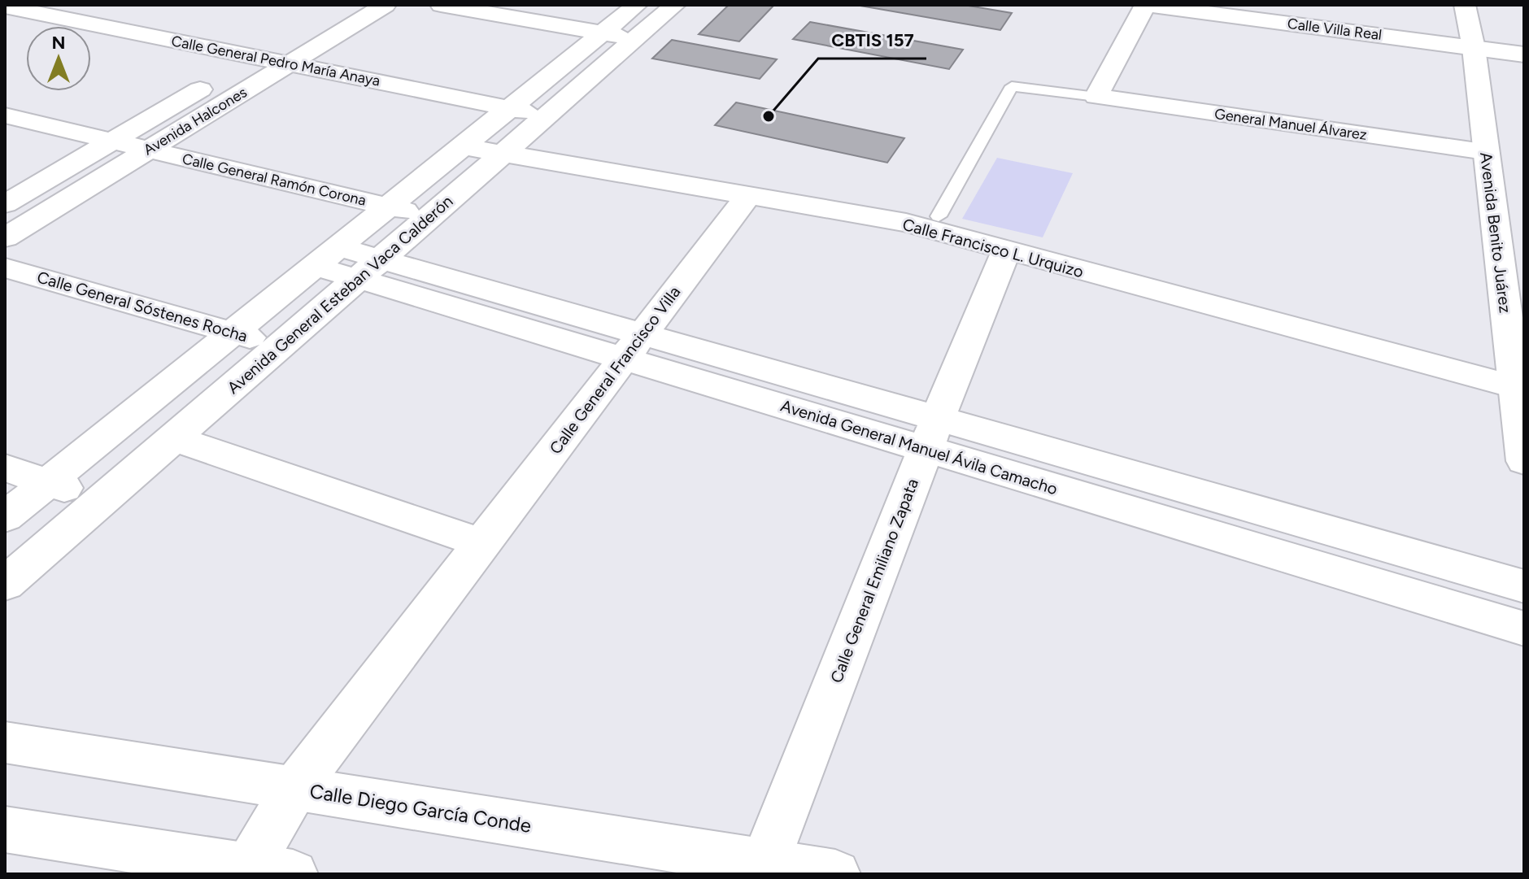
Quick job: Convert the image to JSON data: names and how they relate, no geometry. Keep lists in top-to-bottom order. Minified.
{"streets":{"street":["Calle Villa Real","Calle General Pedro María Anaya","Avenida Halcones","General Manuel Álvarez","Calle General Ramón Corona","Avenida Benito Juárez","Calle Francisco L. Urquizo","Avenida General Esteban Vaca Calderón","Calle General Sóstenes Rocha","Calle General Francisco Villa","Avenida General Manuel Ávila Camacho","Calle General Emiliano Zapata","Calle Diego García Conde"]},"crossings":[["Calle Villa Real","Avenida Benito Juárez"],["Calle General Pedro María Anaya","Avenida Halcones"],["Calle General Pedro María Anaya","Avenida General Esteban Vaca Calderón"],["Avenida Halcones","Calle General Ramón Corona"],["General Manuel Álvarez","Avenida Benito Juárez"],["Calle General Ramón Corona","Avenida General Esteban Vaca Calderón"],["Avenida Benito Juárez","Calle Francisco L. Urquizo"],["Calle Francisco L. Urquizo","Avenida General Esteban Vaca Calderón"],["Calle Francisco L. Urquizo","Calle General Francisco Villa"],["Calle Francisco L. Urquizo","Calle General Emiliano Zapata"],["Avenida General Esteban Vaca Calderón","Calle General Sóstenes Rocha"],["Avenida General Esteban Vaca Calderón","Avenida General Manuel Ávila Camacho"],["Calle General Francisco Villa","Avenida General Manuel Ávila Camacho"],["Calle General Francisco Villa","Calle Diego García Conde"],["Avenida General Manuel Ávila Camacho","Calle General Emiliano Zapata"],["Calle General Emiliano Zapata","Calle Diego García Conde"]],"places":["CBTIS 157"],"north":"top"}
